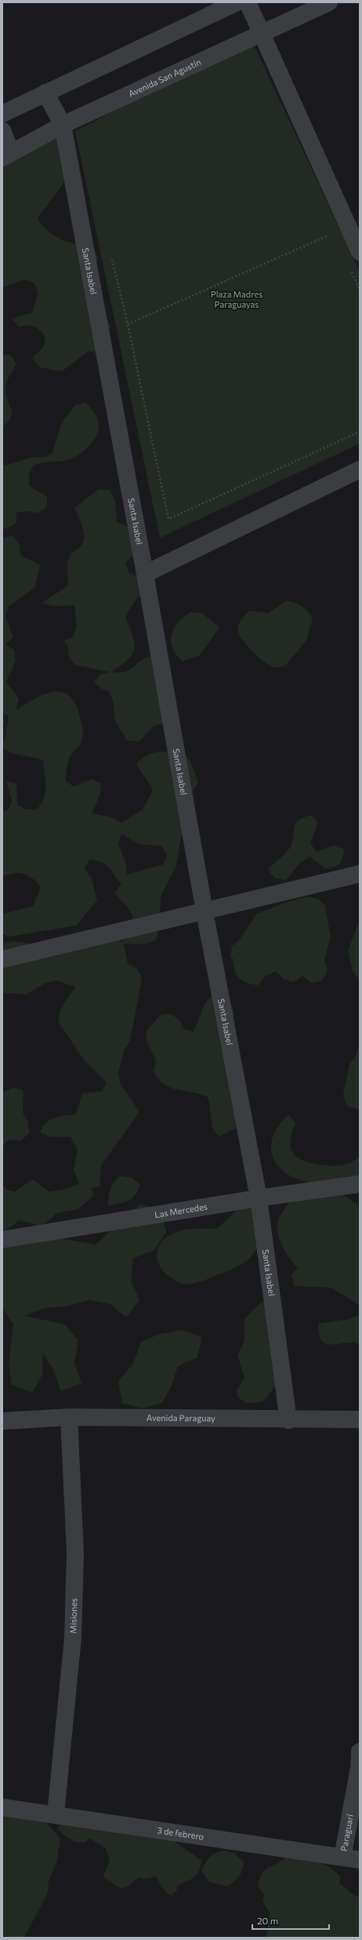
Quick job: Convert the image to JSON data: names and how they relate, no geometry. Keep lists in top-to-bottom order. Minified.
{"streets":{"street":["Avenida San Agustín","Santa Isabel","Las Mercedes","Avenida Paraguay","Misiones","3 de febrero","Paraguarí"]},"crossings":[["Avenida San Agustín","Santa Isabel"],["Santa Isabel","Las Mercedes"],["Santa Isabel","Avenida Paraguay"],["Avenida Paraguay","Misiones"],["Misiones","3 de febrero"],["3 de febrero","Paraguarí"]],"parks":["Plaza Madres Paraguayas"],"scale_bar":"20 m"}
